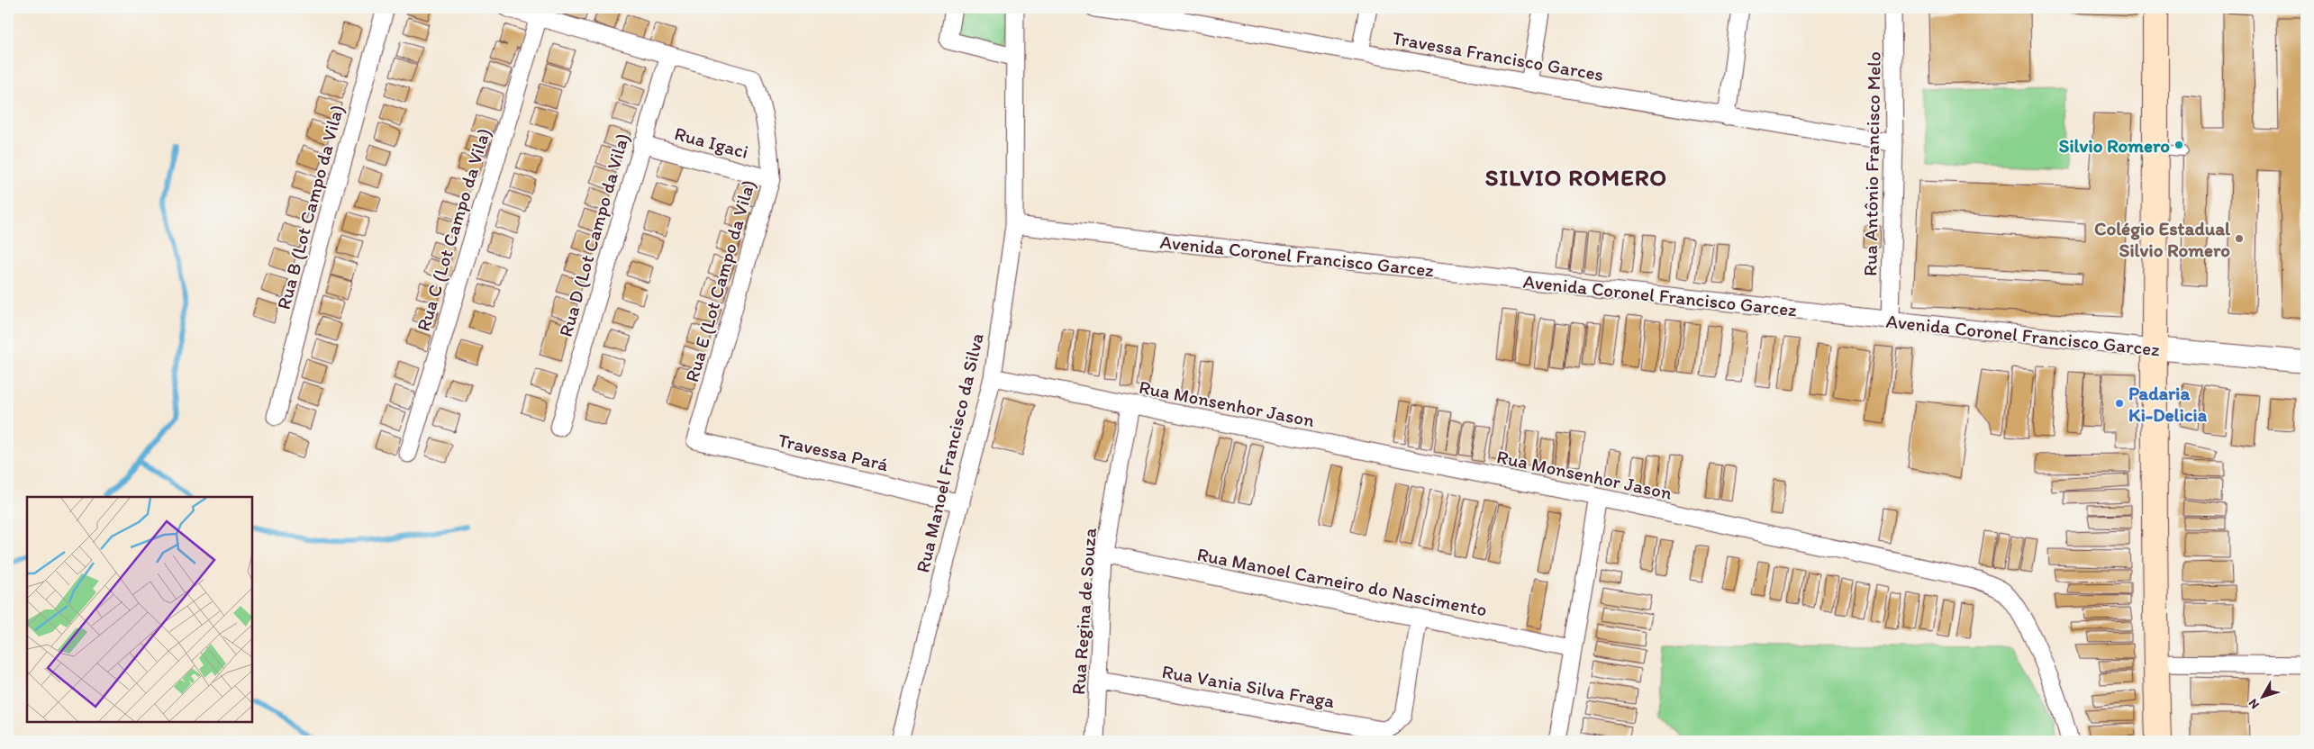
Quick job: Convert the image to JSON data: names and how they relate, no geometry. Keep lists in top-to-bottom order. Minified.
{"streets":{"street":["Travessa Francisco Garces","Rua Igaci","Rua Antônio Francisco Melo","Rua B (Lot Campo da Vila)","Rua C (Lot Campo da Vila)","Rua D (Lot Campo da Vila)","Avenida Coronel Francisco Garcez","Rua E (Lot Campo da Vila)","Rua Monsenhor Jason","Travessa Pará","Rua Manoel Francisco da Silva","Rua Manoel Carneiro do Nascimento","Rua Regina de Souza","Rua Vania Silva Fraga"]},"crossings":[["Travessa Francisco Garces","Rua Antônio Francisco Melo"],["Rua Igaci","Rua D (Lot Campo da Vila)"],["Rua Igaci","Rua E (Lot Campo da Vila)"],["Rua Antônio Francisco Melo","Avenida Coronel Francisco Garcez"],["Rua D (Lot Campo da Vila)","Rua E (Lot Campo da Vila)"],["Avenida Coronel Francisco Garcez","Rua Manoel Francisco da Silva"],["Rua E (Lot Campo da Vila)","Travessa Pará"],["Rua Monsenhor Jason","Rua Manoel Francisco da Silva"],["Rua Monsenhor Jason","Rua Regina de Souza"],["Travessa Pará","Rua Manoel Francisco da Silva"],["Rua Manoel Carneiro do Nascimento","Rua Regina de Souza"],["Rua Manoel Carneiro do Nascimento","Rua Vania Silva Fraga"],["Rua Regina de Souza","Rua Vania Silva Fraga"]],"districts":["SILVIO ROMERO"],"places":["Silvio Romero","Colégio Estadual Silvio Romero","Padaria Ki-Delicia"],"north":"bottom left"}
